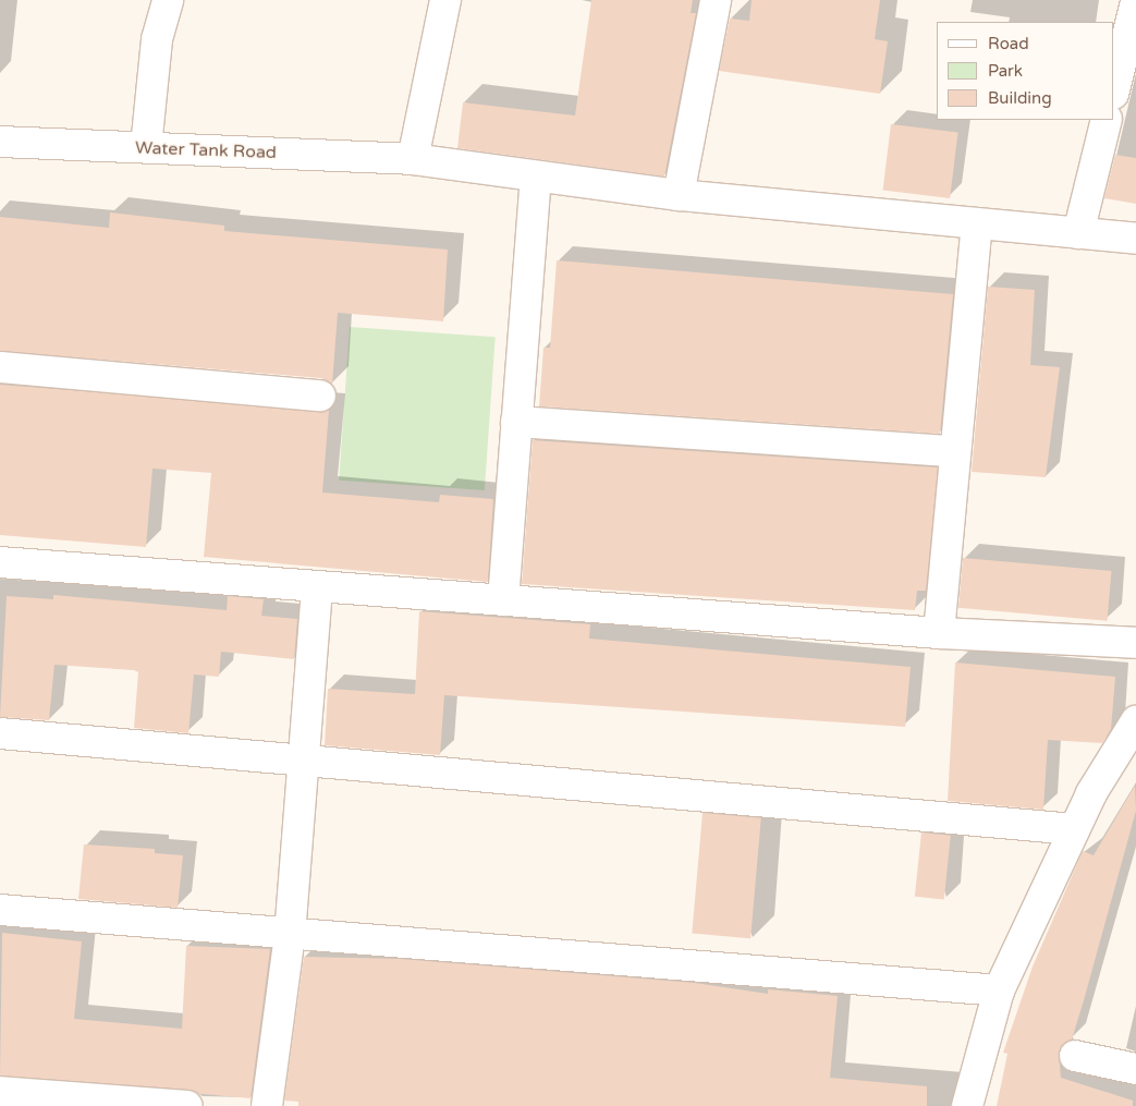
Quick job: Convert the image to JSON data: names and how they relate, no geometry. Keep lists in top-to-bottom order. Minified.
{"streets":{"street":["Water Tank Road"]},"legend":["Road","Park","Building"]}
